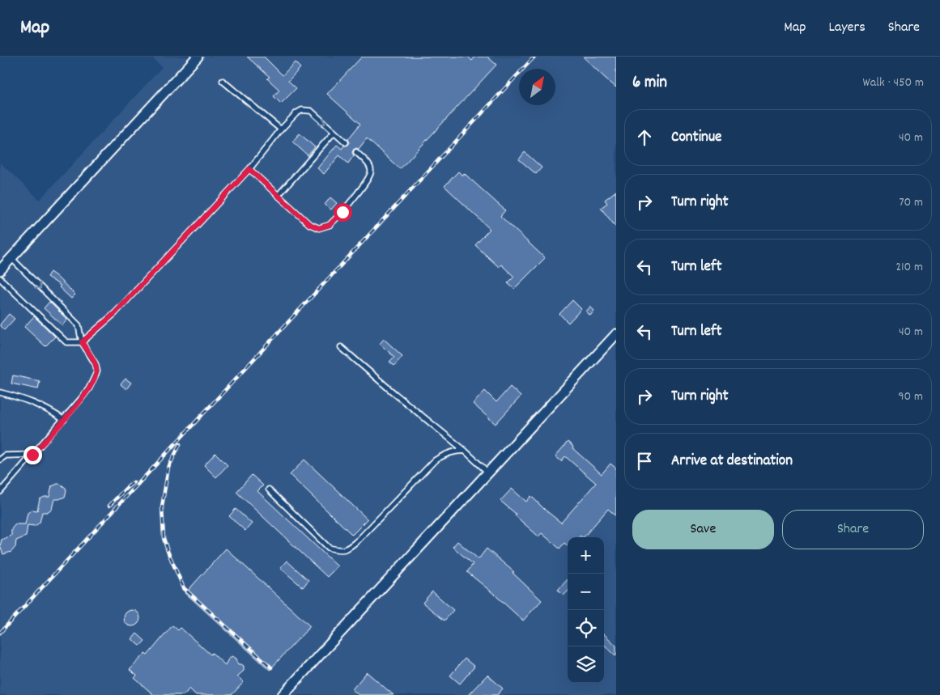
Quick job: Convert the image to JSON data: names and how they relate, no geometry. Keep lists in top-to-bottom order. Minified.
{"north":"top right","page":{"header":"Map","nav":["Map","Layers","Share"],"heading":["6 min","Walk · 450 m"],"list":[["Continue","40 m"],["Turn right","70 m"],["Turn left","210 m"],["Turn left","40 m"],["Turn right","90 m"],"Arrive at destination"],"buttons":["Save","Share"],"map_buttons":["+","−"]}}
